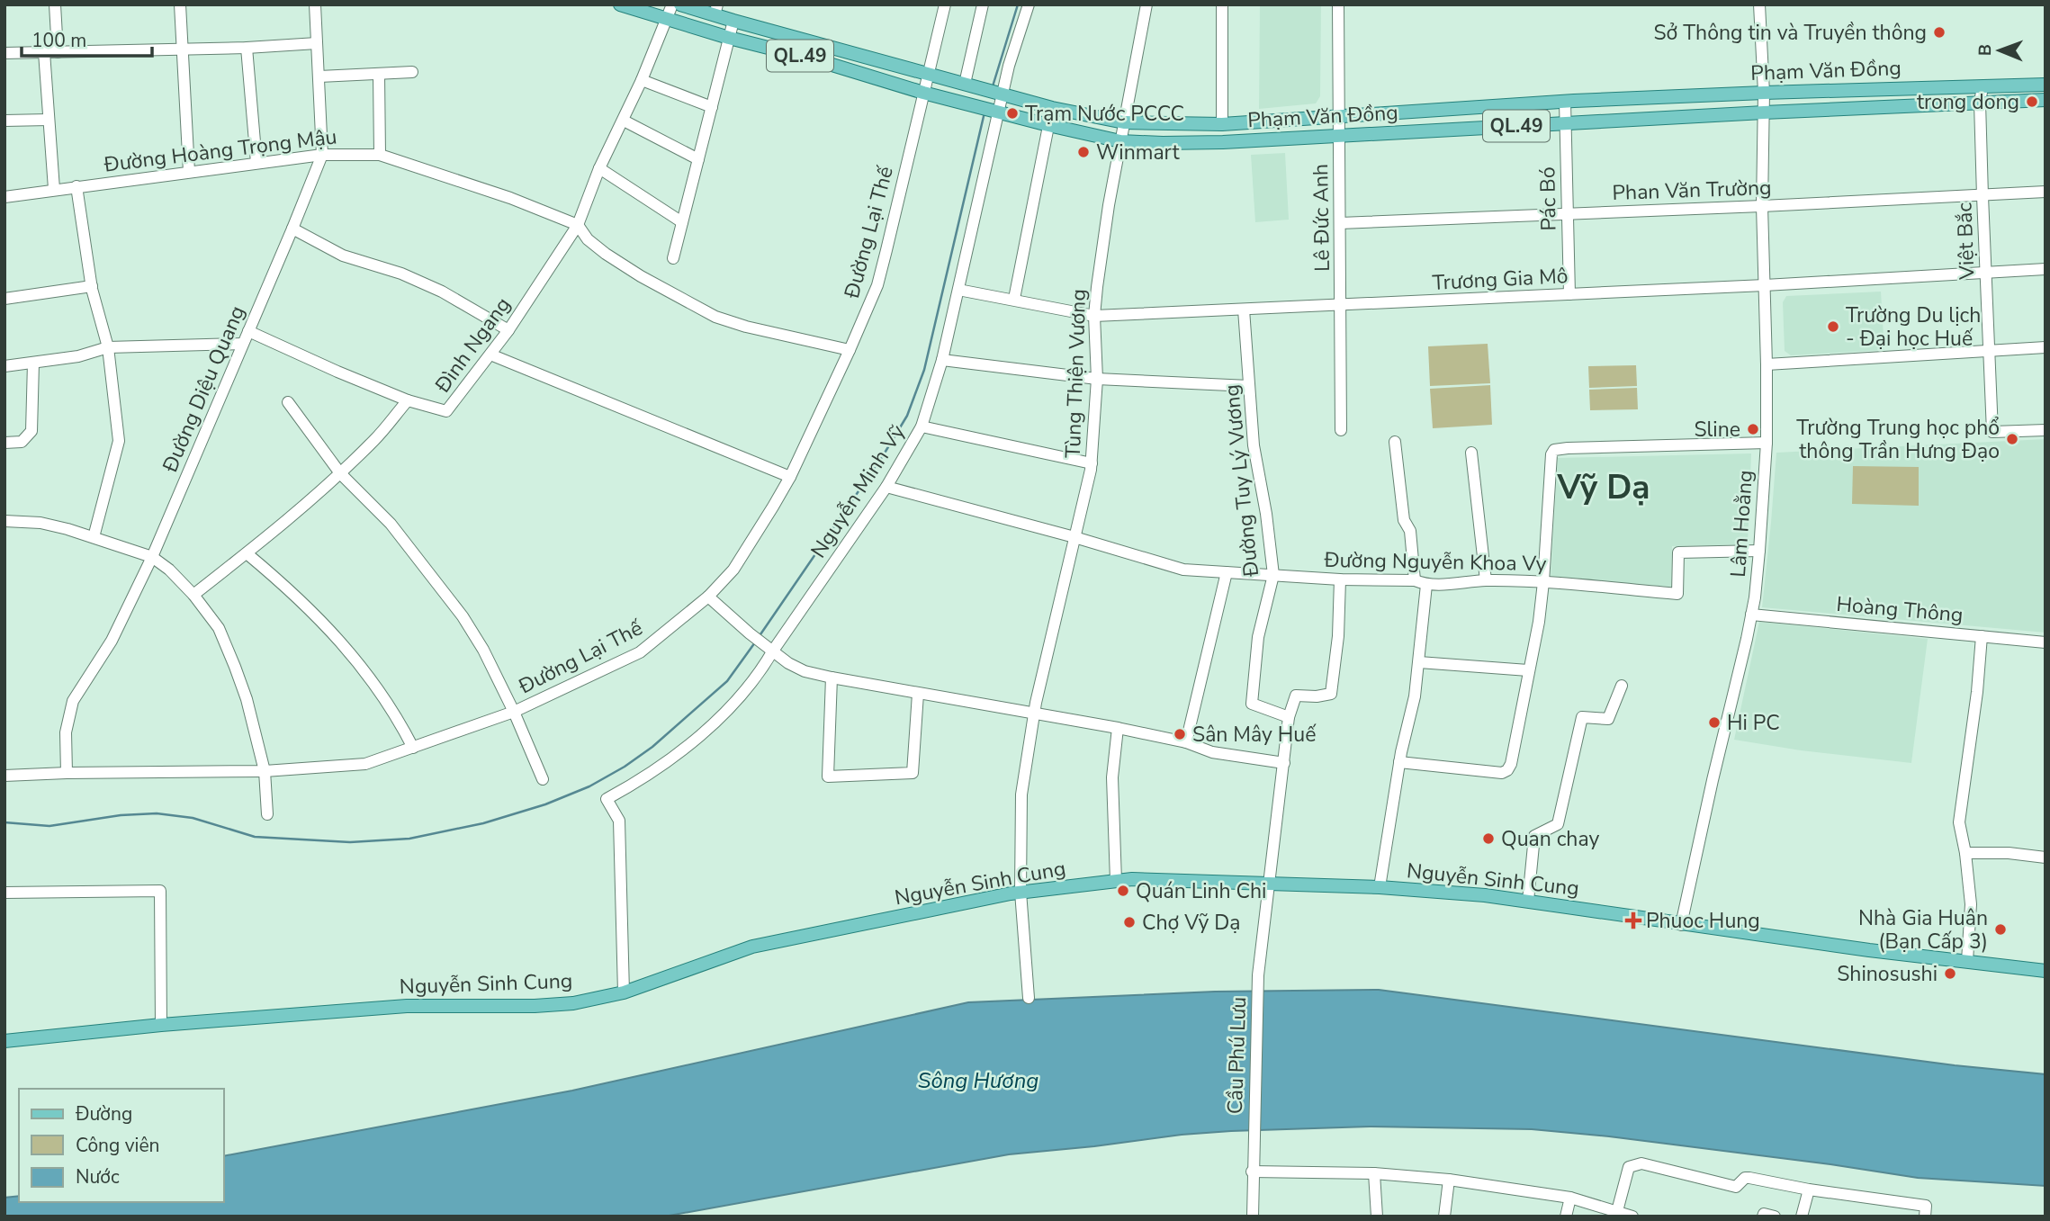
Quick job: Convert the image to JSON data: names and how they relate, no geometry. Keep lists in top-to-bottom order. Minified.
{"streets":{"main road":["QL.49","Phạm Văn Đồng","Nguyễn Sinh Cung"],"street":["Đường Hoàng Trọng Mậu","Phan Văn Trường","Pác Bó","Lê Đức Anh","Đường Lại Thế","Việt Bắc","Trương Gia Mô","Đình Ngang","Tùng Thiện Vương","Đường Diệu Quang","Đường Tuy Lý Vương","Nguyễn Minh Vỹ","Lâm Hoằng","Đường Nguyễn Khoa Vy","Hoàng Thông","Cầu Phú Lưu"]},"crossings":[["Phạm Văn Đồng","Pác Bó"],["Phạm Văn Đồng","Lê Đức Anh"],["Phạm Văn Đồng","Đường Lại Thế"],["Phạm Văn Đồng","Việt Bắc"],["Phạm Văn Đồng","Đình Ngang"],["Phạm Văn Đồng","Tùng Thiện Vương"],["Phạm Văn Đồng","Nguyễn Minh Vỹ"],["Phạm Văn Đồng","Lâm Hoằng"],["Đường Hoàng Trọng Mậu","Đường Lại Thế"],["Đường Hoàng Trọng Mậu","Đình Ngang"],["Đường Hoàng Trọng Mậu","Đường Diệu Quang"],["Phan Văn Trường","Pác Bó"],["Phan Văn Trường","Lê Đức Anh"],["Phan Văn Trường","Việt Bắc"],["Phan Văn Trường","Lâm Hoằng"],["Pác Bó","Trương Gia Mô"],["Lê Đức Anh","Trương Gia Mô"],["Đường Lại Thế","Đường Diệu Quang"],["Việt Bắc","Trương Gia Mô"],["Trương Gia Mô","Tùng Thiện Vương"],["Trương Gia Mô","Đường Tuy Lý Vương"],["Trương Gia Mô","Nguyễn Minh Vỹ"],["Trương Gia Mô","Lâm Hoằng"],["Tùng Thiện Vương","Đường Nguyễn Khoa Vy"],["Tùng Thiện Vương","Nguyễn Sinh Cung"],["Đường Tuy Lý Vương","Đường Nguyễn Khoa Vy"],["Nguyễn Minh Vỹ","Đường Nguyễn Khoa Vy"],["Nguyễn Minh Vỹ","Nguyễn Sinh Cung"],["Lâm Hoằng","Đường Nguyễn Khoa Vy"],["Lâm Hoằng","Hoàng Thông"],["Lâm Hoằng","Nguyễn Sinh Cung"],["Nguyễn Sinh Cung","Cầu Phú Lưu"]],"districts":["Vỹ Dạ"],"water":["Sông Hương"],"places":{"other":["Sở Thông tin và Truyền thông","trong dong","Trạm Nước PCCC","Winmart","Trường Du lịch - Đại học Huế","Sline","Trường Trung học phổ thông Trần Hưng Đạo","Hi PC","Sân Mây Huế","Quan chay","Quán Linh Chi","Chợ Vỹ Dạ","Nhà Gia Huân (Bạn Cấp 3)","Shinosushi"],"health":["Phuoc Hung"]},"legend":["Đường","Công viên","Nước"],"scale_bar":"100 m","north":"left"}
